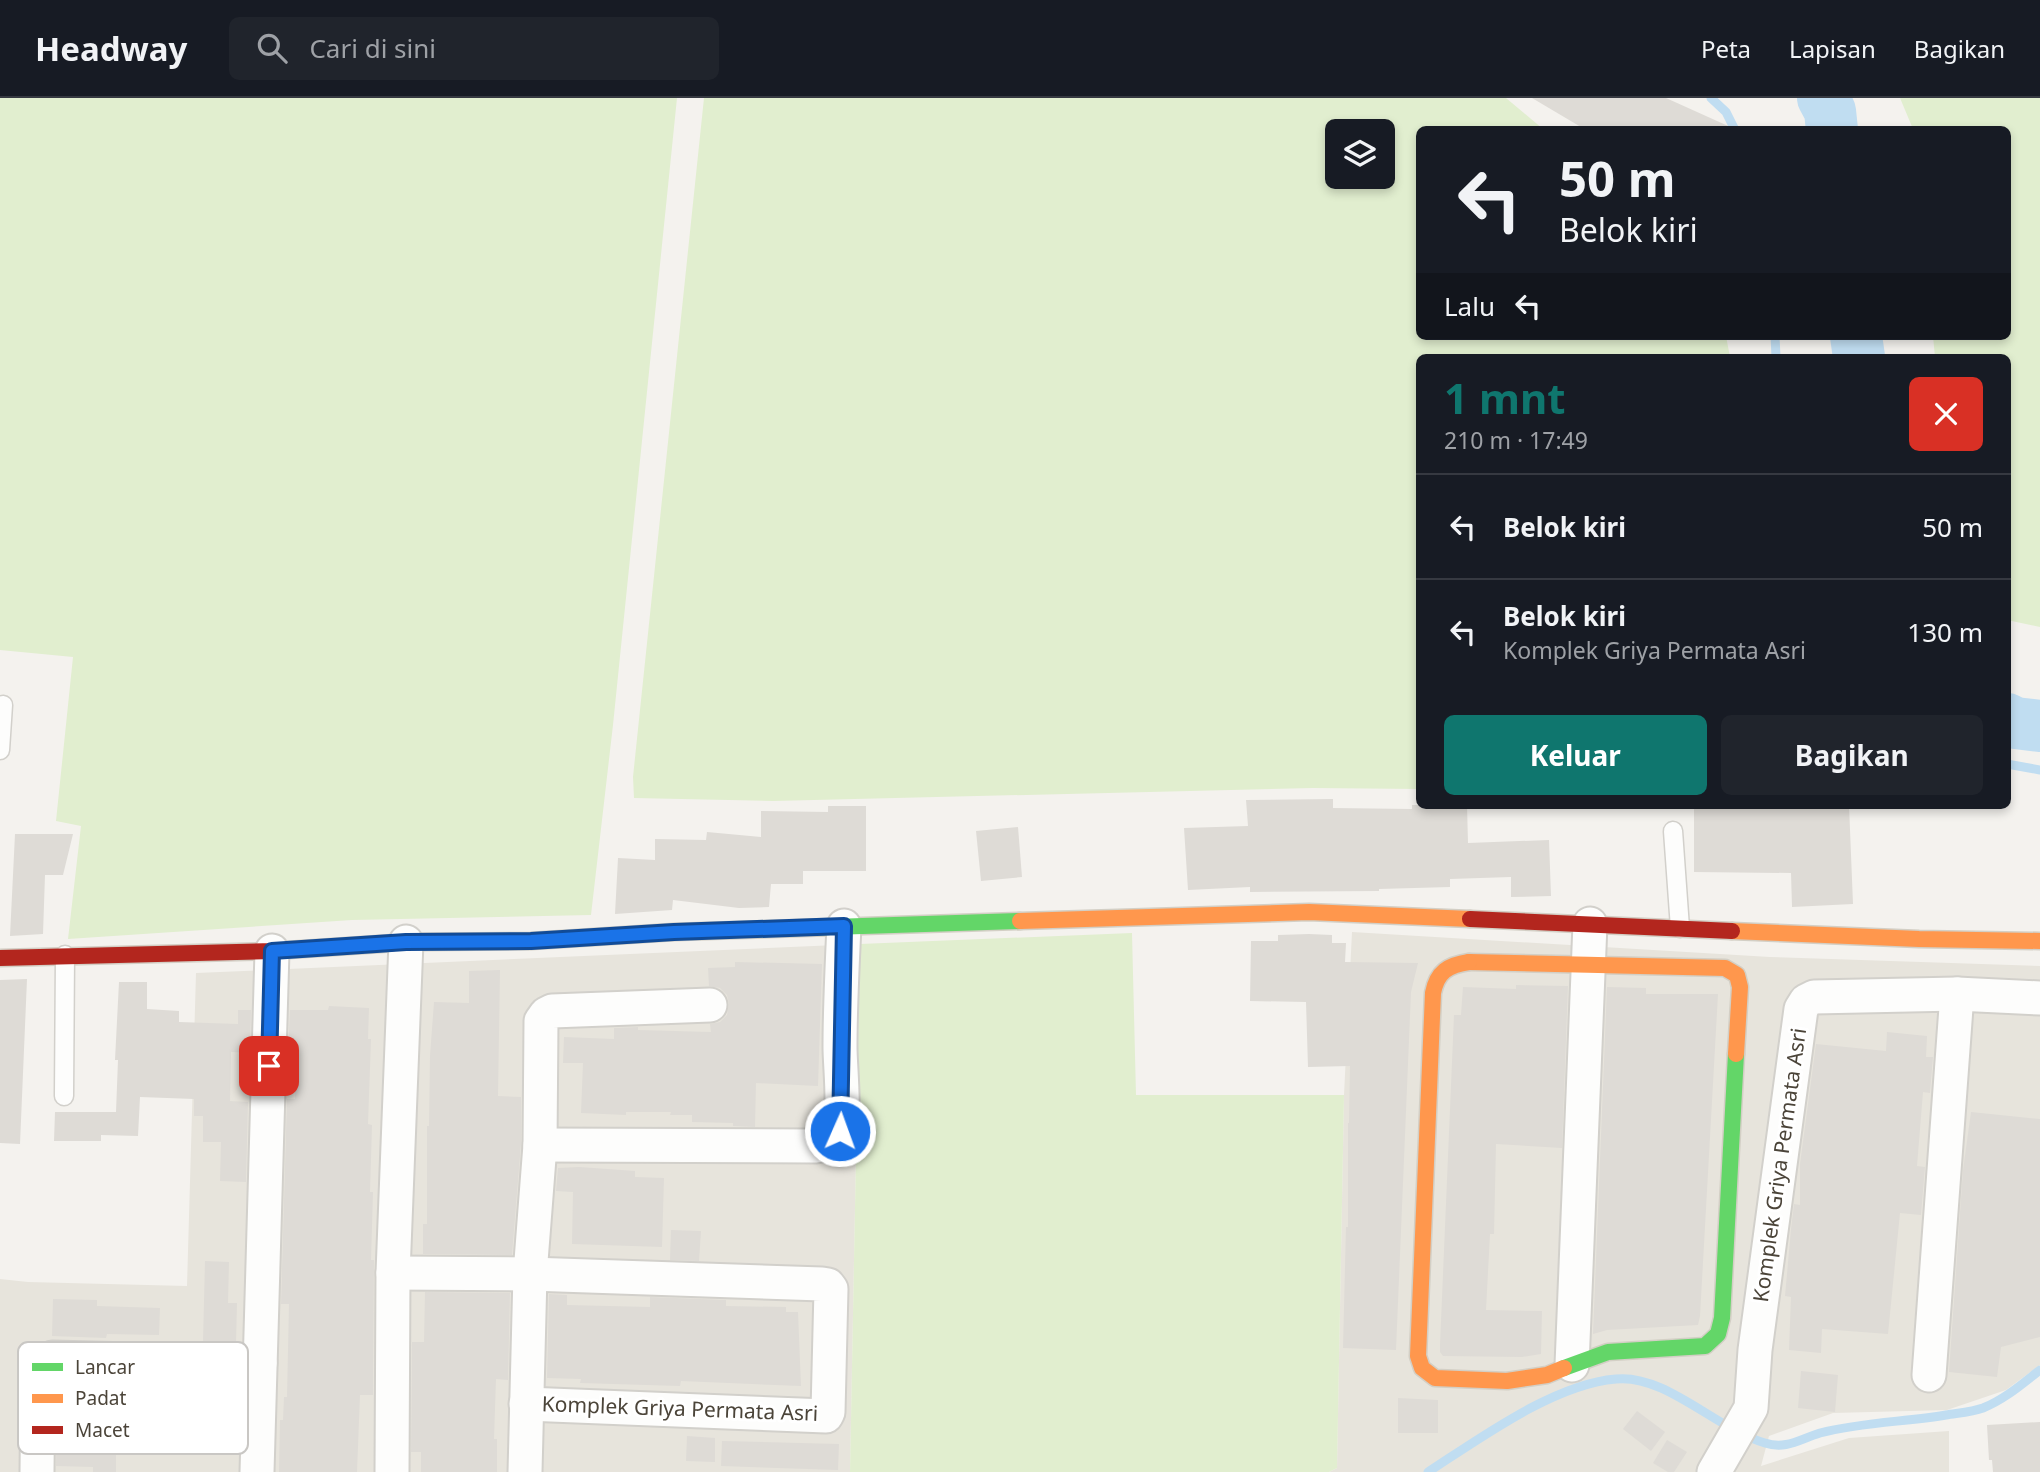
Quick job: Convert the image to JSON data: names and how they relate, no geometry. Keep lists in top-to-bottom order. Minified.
{"streets":{"street":["Komplek Griya Permata Asri"]},"legend":["Lancar","Padat","Macet"],"page":{"header":"Headway","search":"Cari di sini","nav":["Peta","Lapisan","Bagikan"],"turn":["50 m","Belok kiri"],"then":"Lalu","heading":["1 mnt","210 m · 17:49"],"list":[{"name":"Belok kiri","value":"50 m"},{"name":"Belok kiri","note":"Komplek Griya Permata Asri","value":"130 m"}],"buttons":["Keluar","Bagikan"]}}
